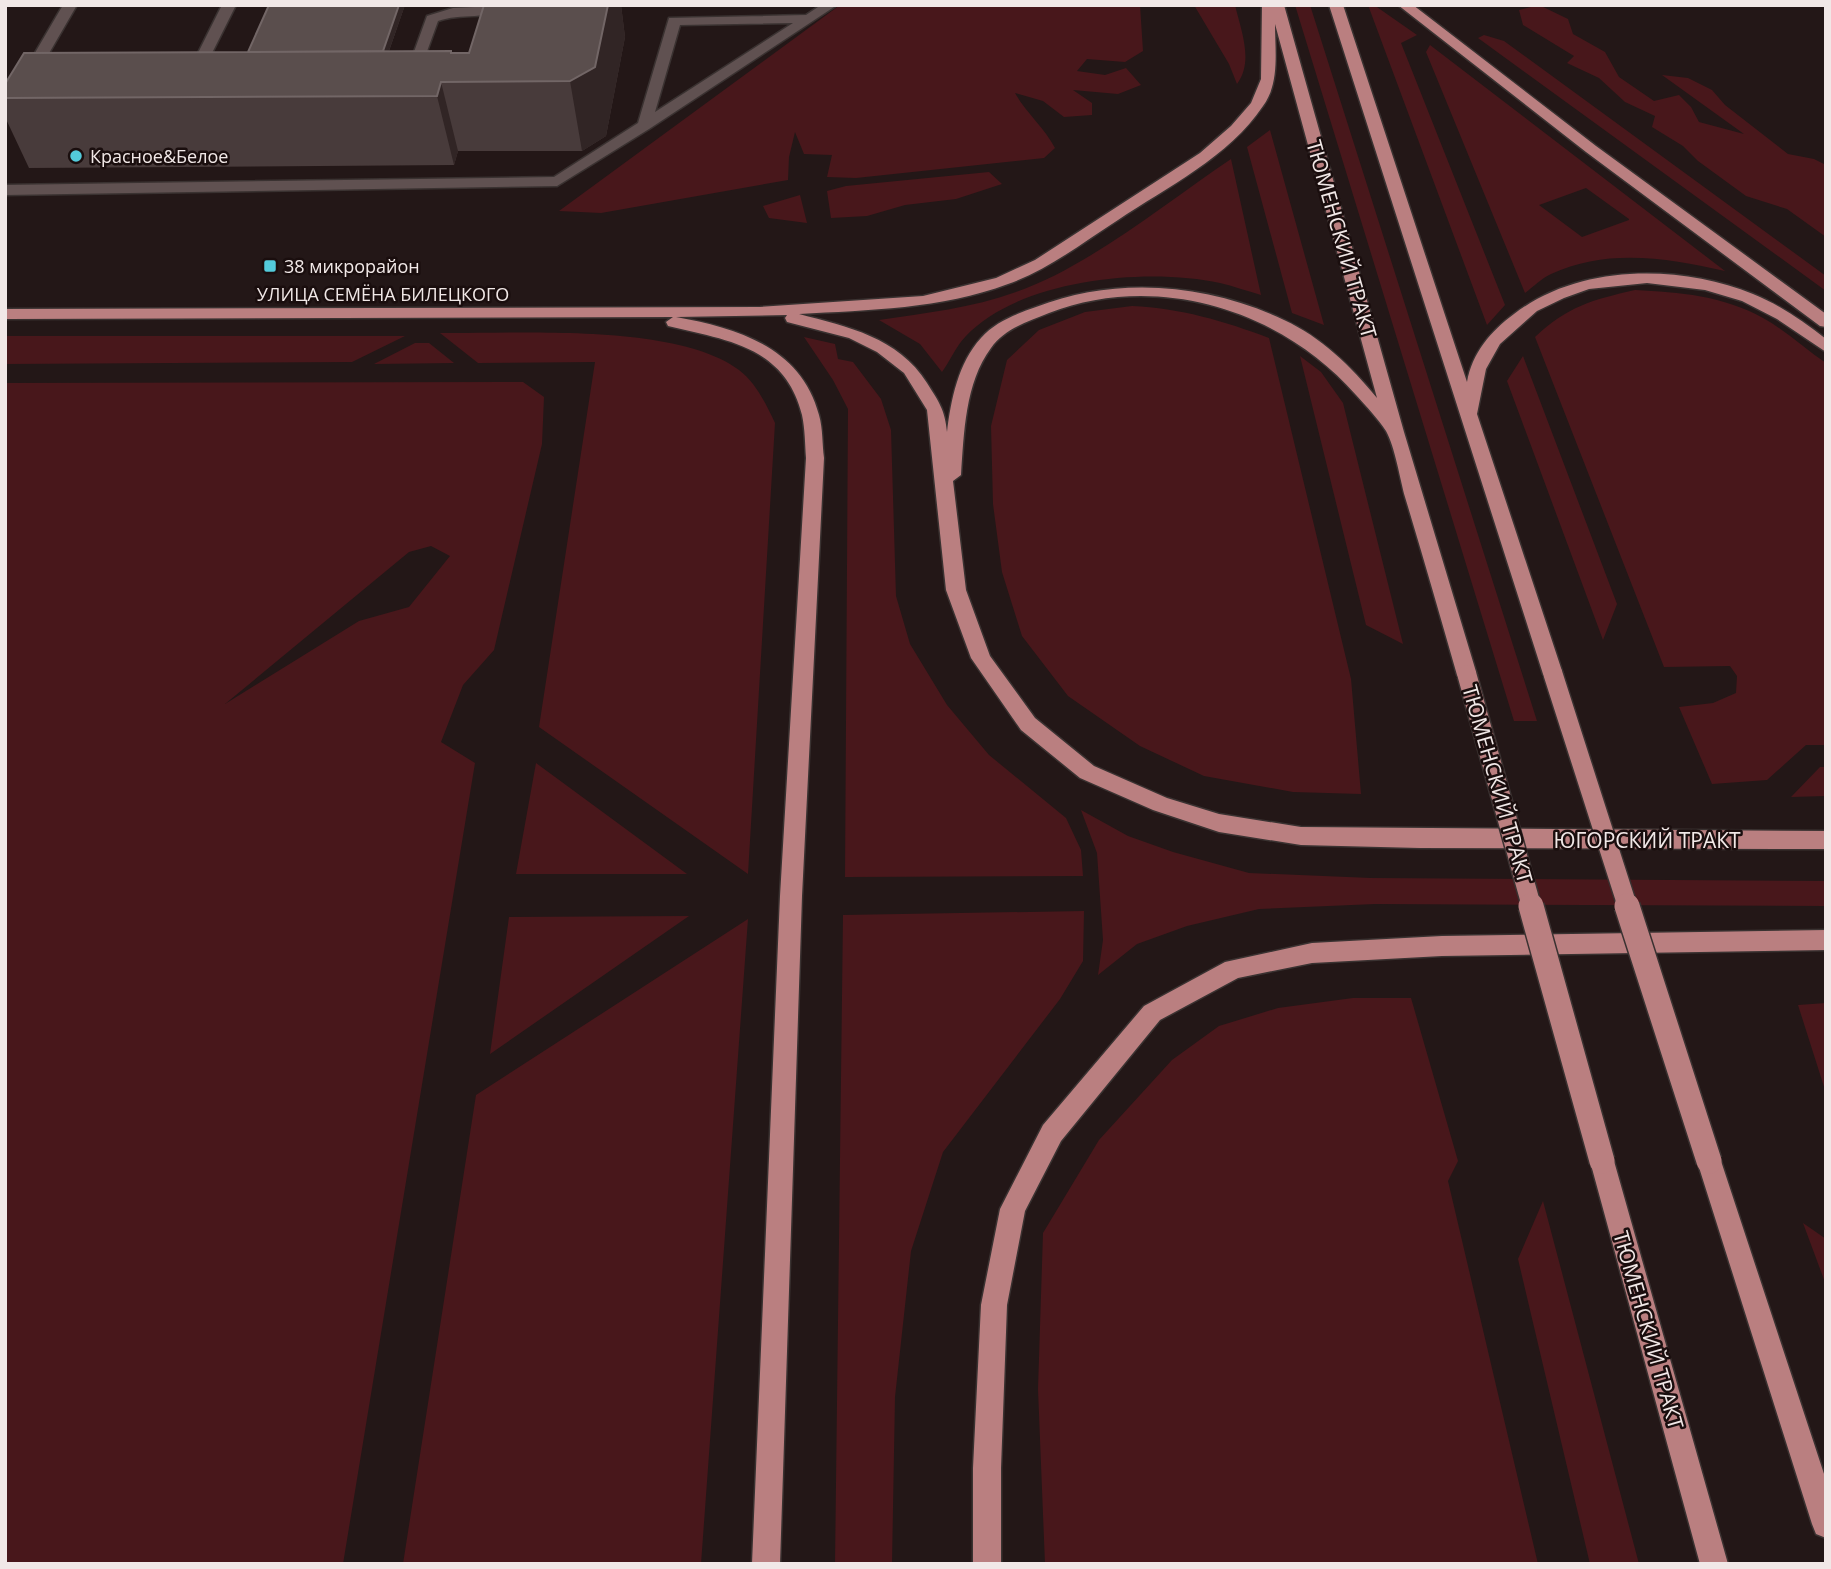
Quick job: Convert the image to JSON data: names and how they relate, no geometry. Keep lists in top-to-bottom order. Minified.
{"streets":{"main road":["ТЮМЕНСКИЙ ТРАКТ","УЛИЦА СЕМЁНА БИЛЕЦКОГО","ЮГОРСКИЙ ТРАКТ"]},"places":{"other":["Красное&Белое"],"transit":["38 микрорайон"]}}
